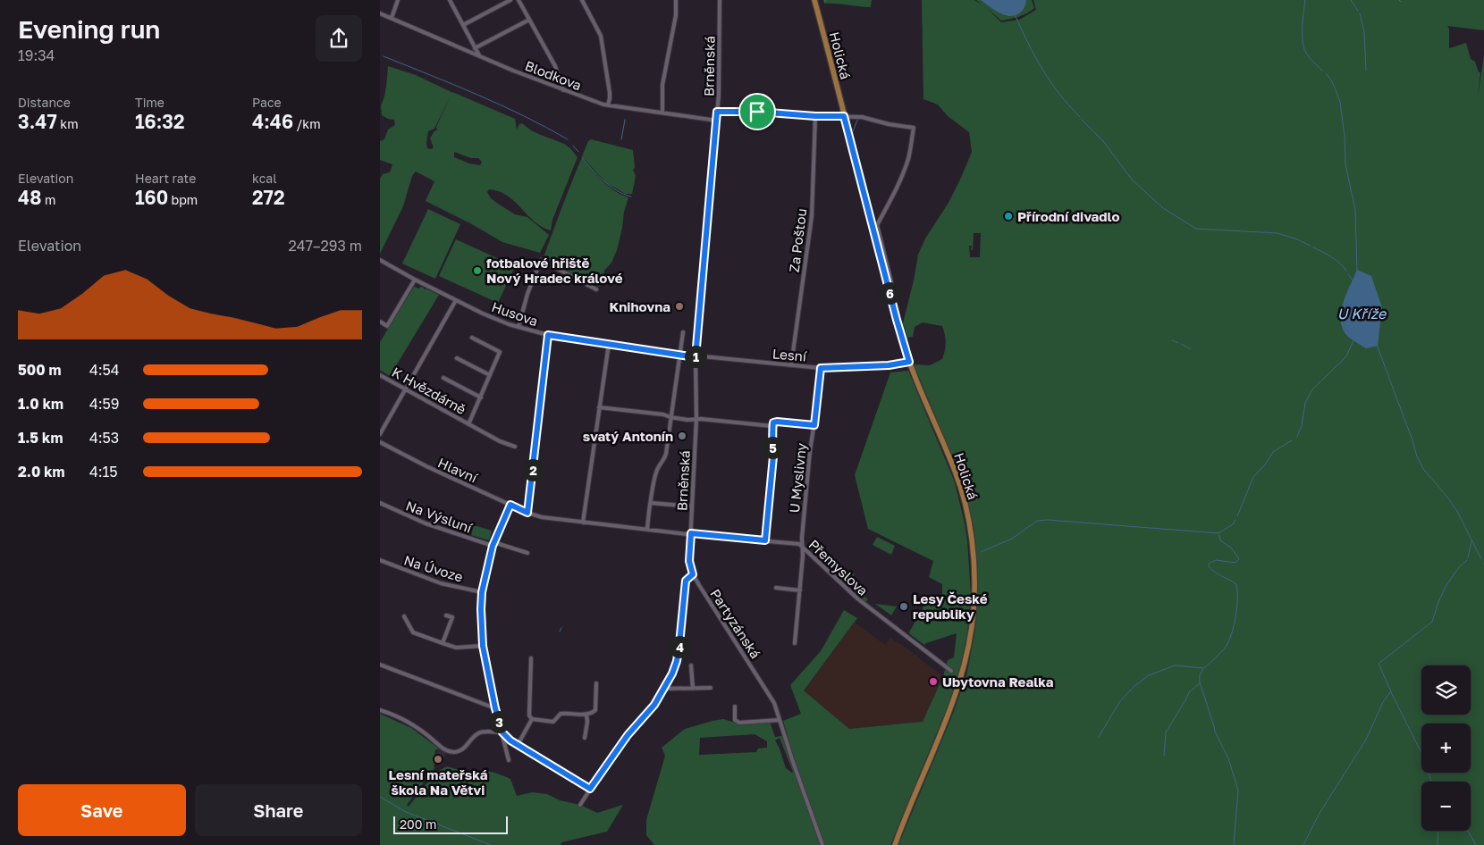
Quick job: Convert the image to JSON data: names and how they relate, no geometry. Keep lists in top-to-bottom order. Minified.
{"streets":{"main road":["Holická"],"street":["Brněnská","Blodkova","Za Poštou","Husova","Lesní","K Hvězdárně","Hlavní","U Myslivny","Na Výsluní","Přemyslova","Na Úvoze","Partyzánská"]},"crossings":[["Holická","Lesní"],["Brněnská","Blodkova"],["Brněnská","Husova"],["Brněnská","Lesní"],["Brněnská","Přemyslova"],["Brněnská","Partyzánská"],["Za Poštou","Lesní"],["Husova","Lesní"],["Lesní","U Myslivny"],["Hlavní","Přemyslova"],["U Myslivny","Přemyslova"],["Přemyslova","Partyzánská"]],"water":["U Kříže"],"places":["Přírodní divadlo","fotbalové hřiště Nový Hradec králové","Knihovna","svatý Antonín","Lesy České republiky","Ubytovna Realka","Lesní mateřská škola Na Větvi"],"scale_bar":"200 m","page":{"heading":["Evening run","19:34"],"stats":[["Distance","3.47 km"],["Time","16:32"],["Pace","4:46 /km"],["Elevation","48 m"],["Heart rate","160 bpm"],["kcal","272"]],"chart":["Elevation","247–293 m"],"pins":["6","1","5","2","4","3"],"list":[{"name":"500 m","note":"4:54"},{"name":"1.0 km","note":"4:59"},{"name":"1.5 km","note":"4:53"},{"name":"2.0 km","note":"4:15"}],"map_buttons":["+","−"],"buttons":["Save","Share"],"scale":"200 m"}}
